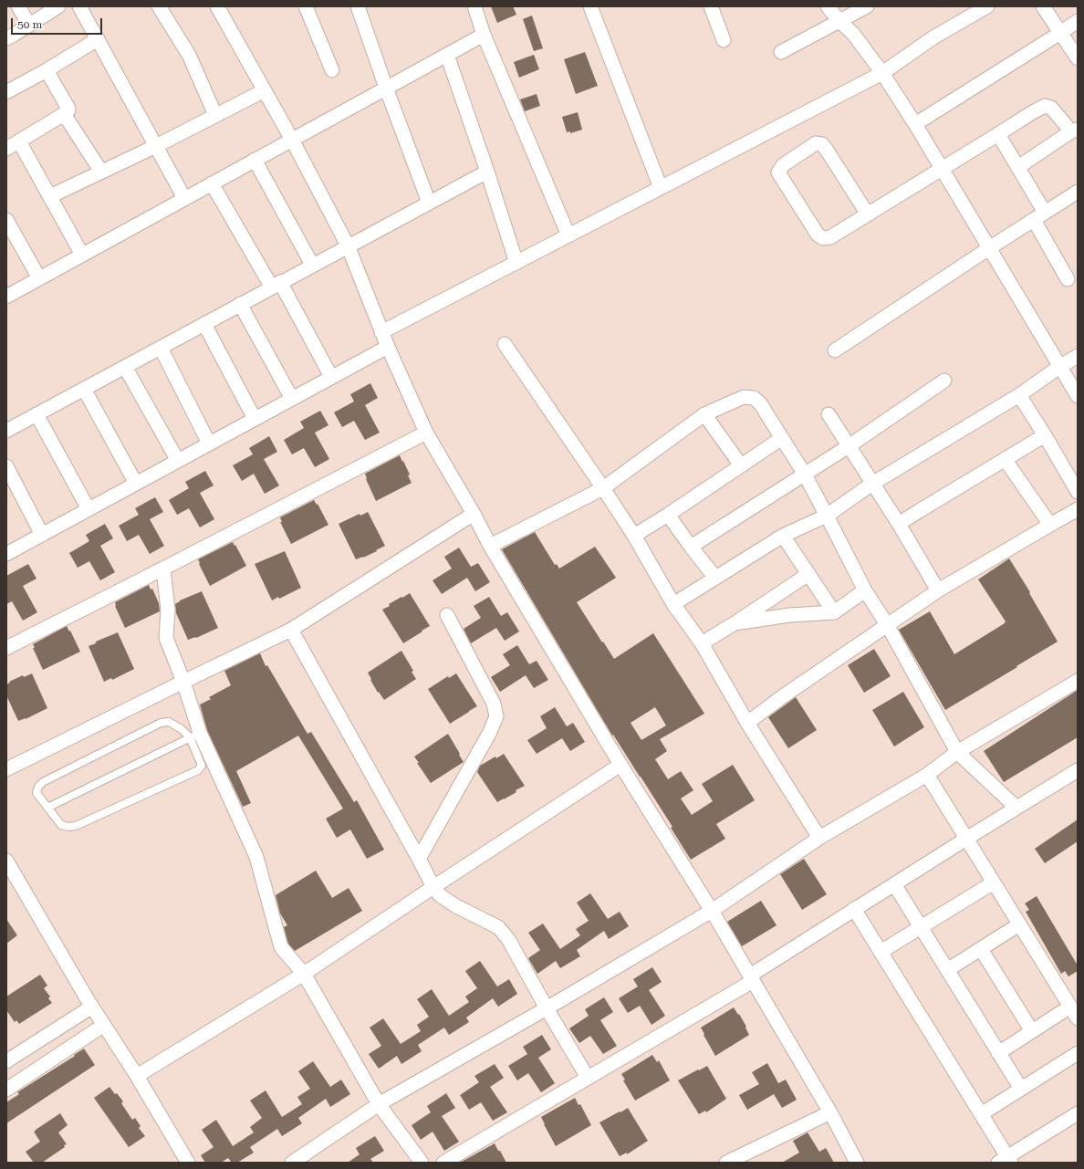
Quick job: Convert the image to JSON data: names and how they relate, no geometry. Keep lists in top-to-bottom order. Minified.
{"scale_bar":"50 m"}
